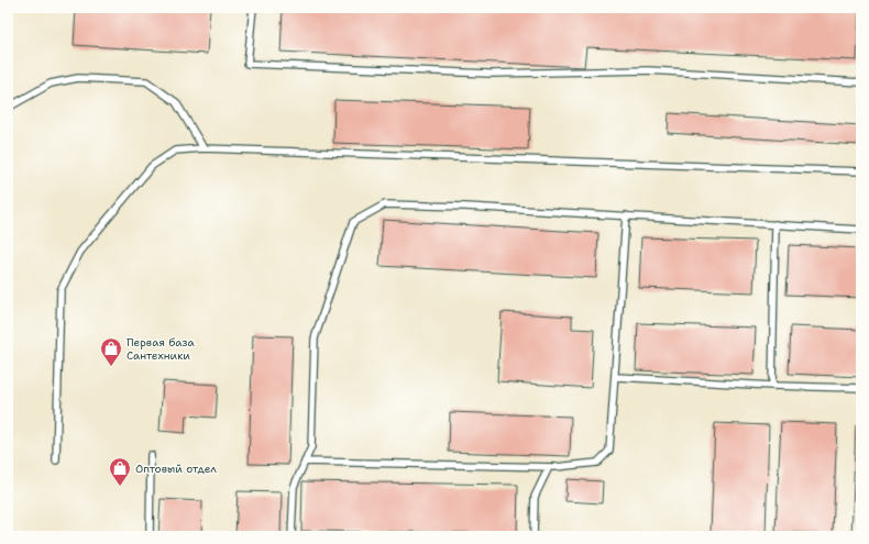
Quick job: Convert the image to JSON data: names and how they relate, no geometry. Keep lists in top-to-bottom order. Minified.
{"places":{"shop":["Первая база Сантехники","Оптовый отдел"]}}
